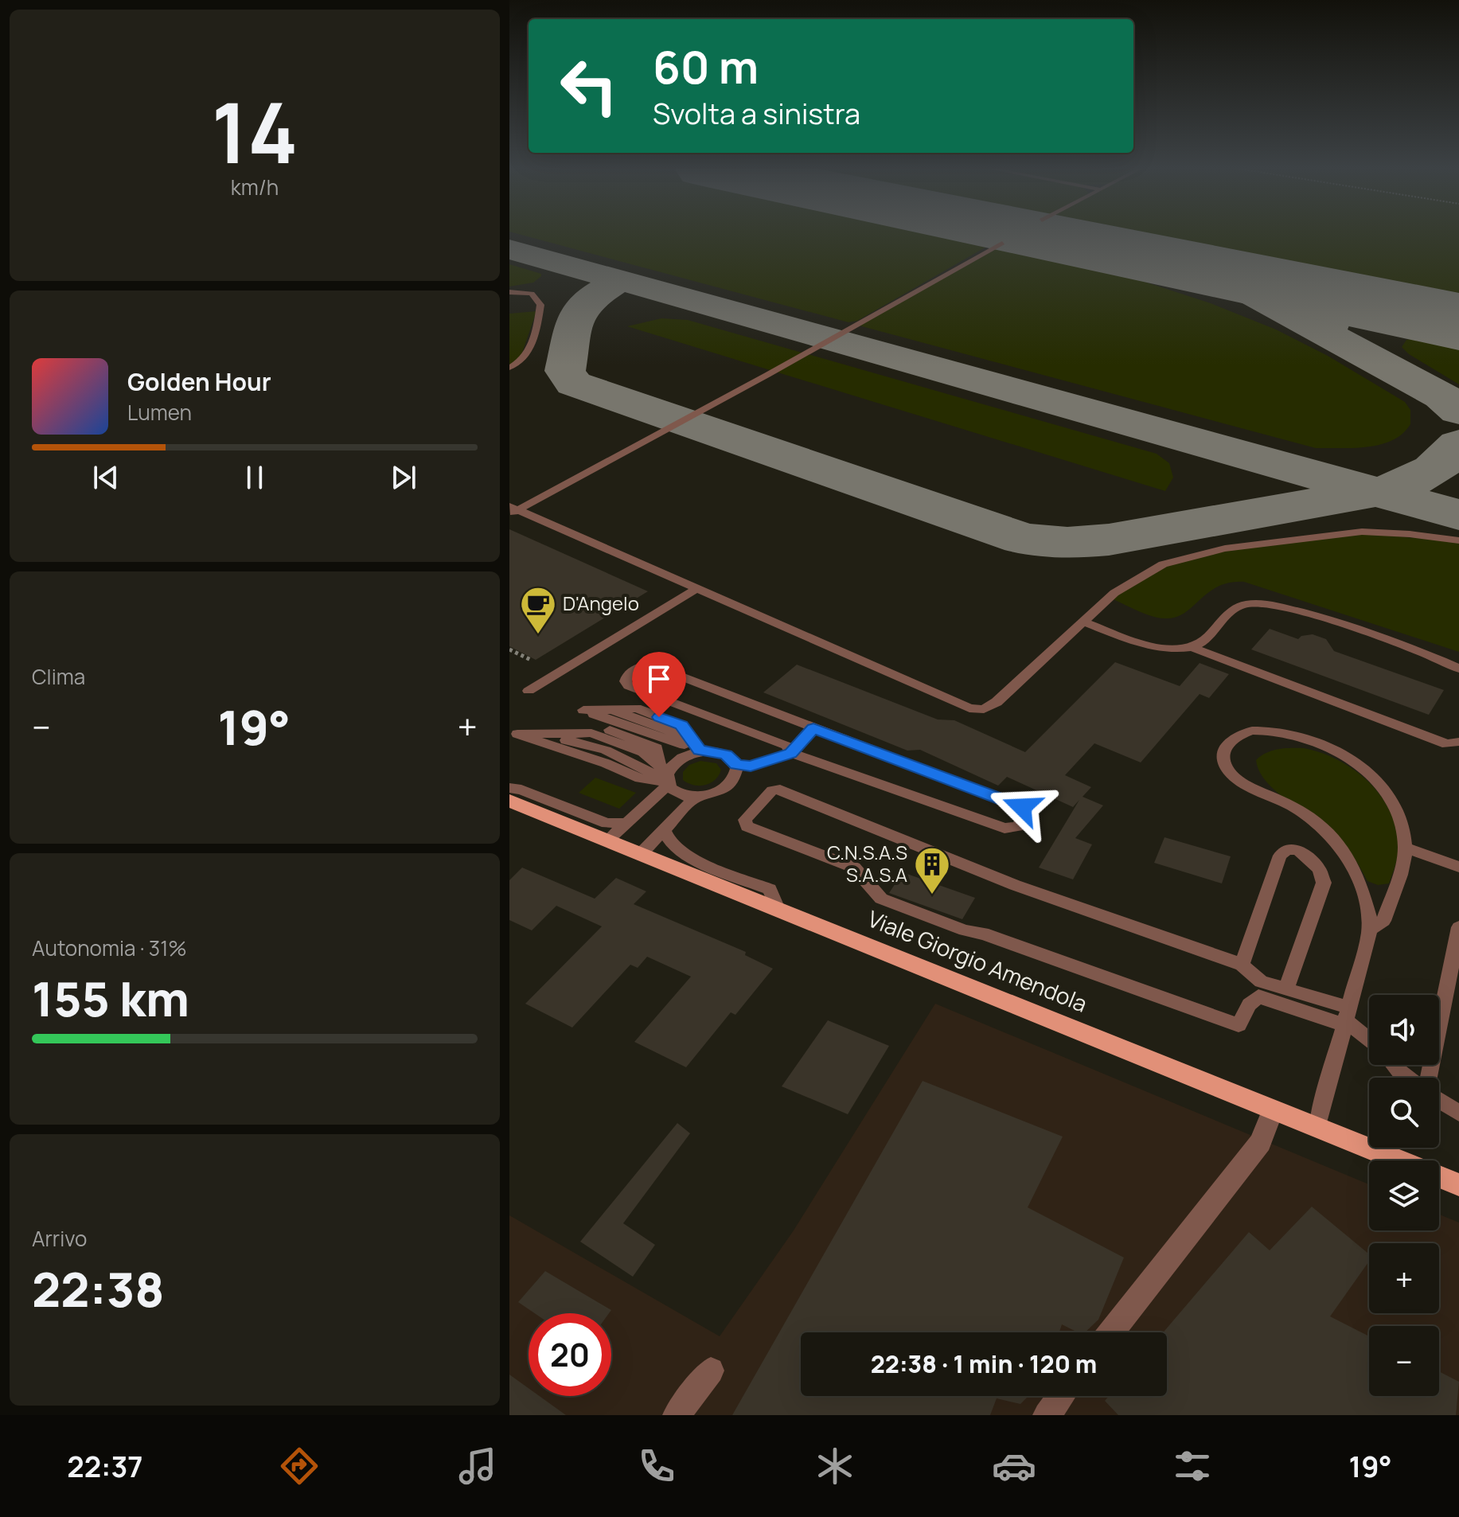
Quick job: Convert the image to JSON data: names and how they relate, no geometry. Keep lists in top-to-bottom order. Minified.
{"streets":{"main road":["Viale Giorgio Amendola"]},"places":{"cafe":["D'Angelo"],"building":["C.N.S.A.S S.A.S.A"]},"page":{"tile":[["14","km/h"],"Clima",["Autonomia · 31%","155 km"],["Arrivo","22:38"]],"turn":["60 m","Svolta a sinistra"],"song":["Golden Hour","Lumen"],"heat":["−","19°","+"],"map_buttons":["+","−"],"limit":"20","trip":"22:38 · 1 min · 120 m","tabs":["22:37","19°"]}}
